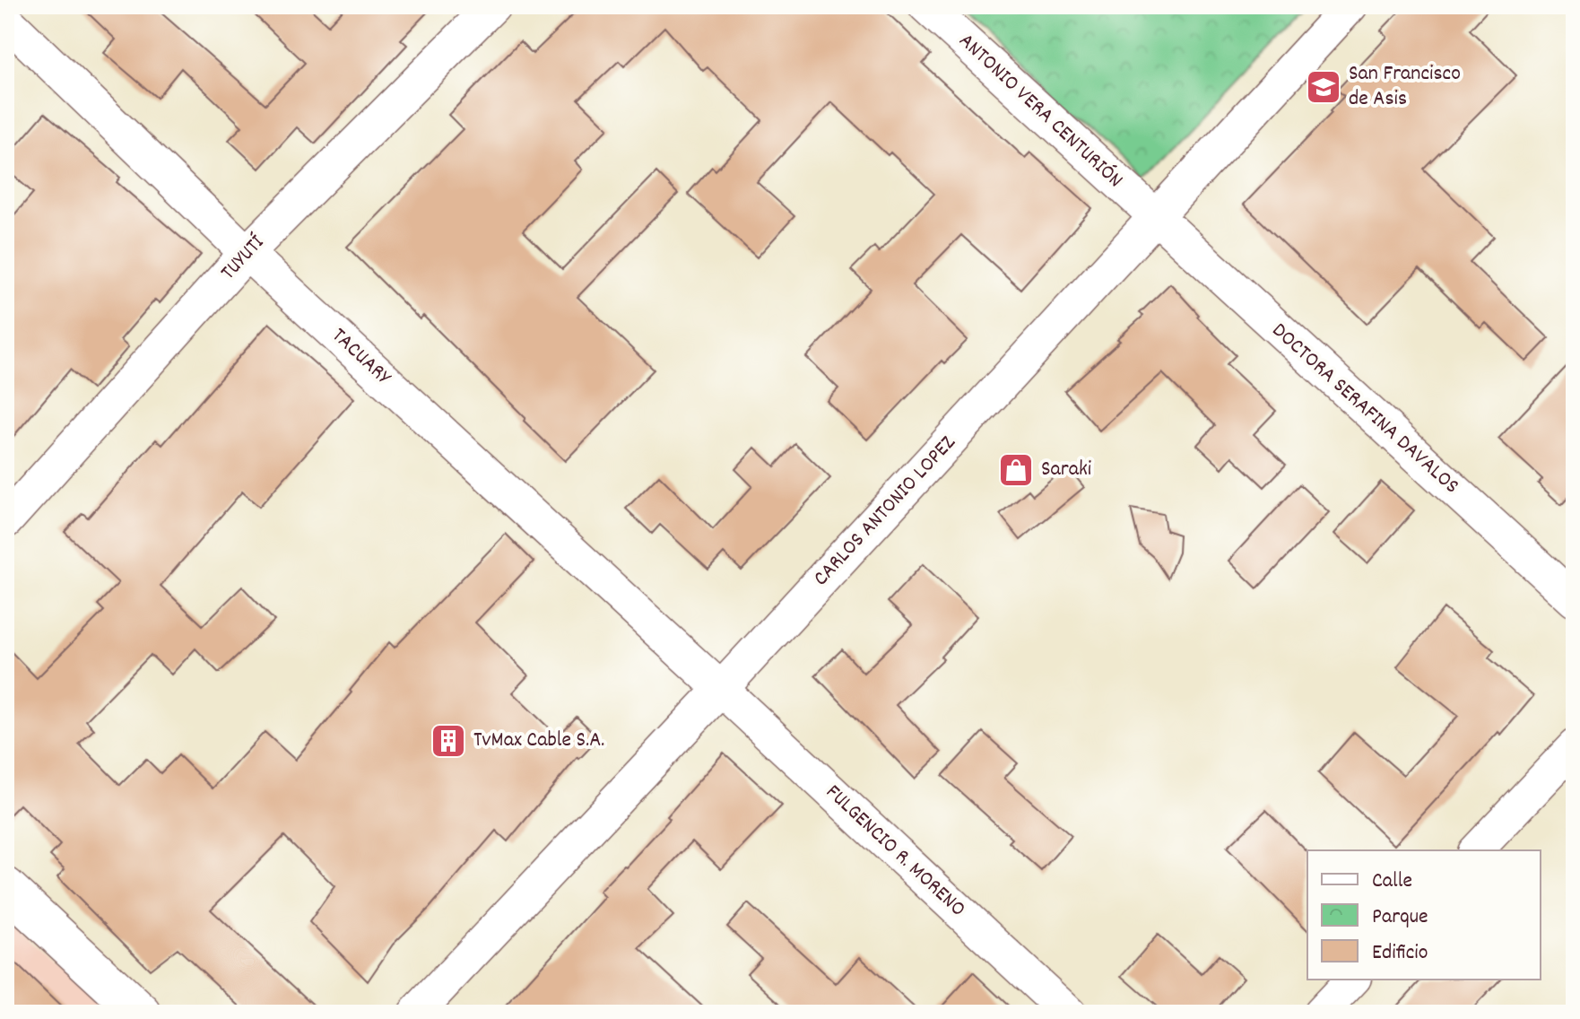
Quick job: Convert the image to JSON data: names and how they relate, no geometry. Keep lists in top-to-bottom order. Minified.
{"streets":{"street":["ANTONIO VERA CENTURIÓN","TUYUTÍ","TACUARY","DOCTORA SERAFINA DAVALOS","CARLOS ANTONIO LOPEZ","FULGENCIO R. MORENO"]},"crossings":[["ANTONIO VERA CENTURIÓN","DOCTORA SERAFINA DAVALOS"],["ANTONIO VERA CENTURIÓN","CARLOS ANTONIO LOPEZ"],["TUYUTÍ","TACUARY"],["TACUARY","CARLOS ANTONIO LOPEZ"],["TACUARY","FULGENCIO R. MORENO"],["DOCTORA SERAFINA DAVALOS","CARLOS ANTONIO LOPEZ"],["CARLOS ANTONIO LOPEZ","FULGENCIO R. MORENO"]],"places":{"school or university":["San Francisco de Asis"],"shop":["Saraki"],"building":["TvMax Cable S.A."]},"legend":["Calle","Parque","Edificio"]}
